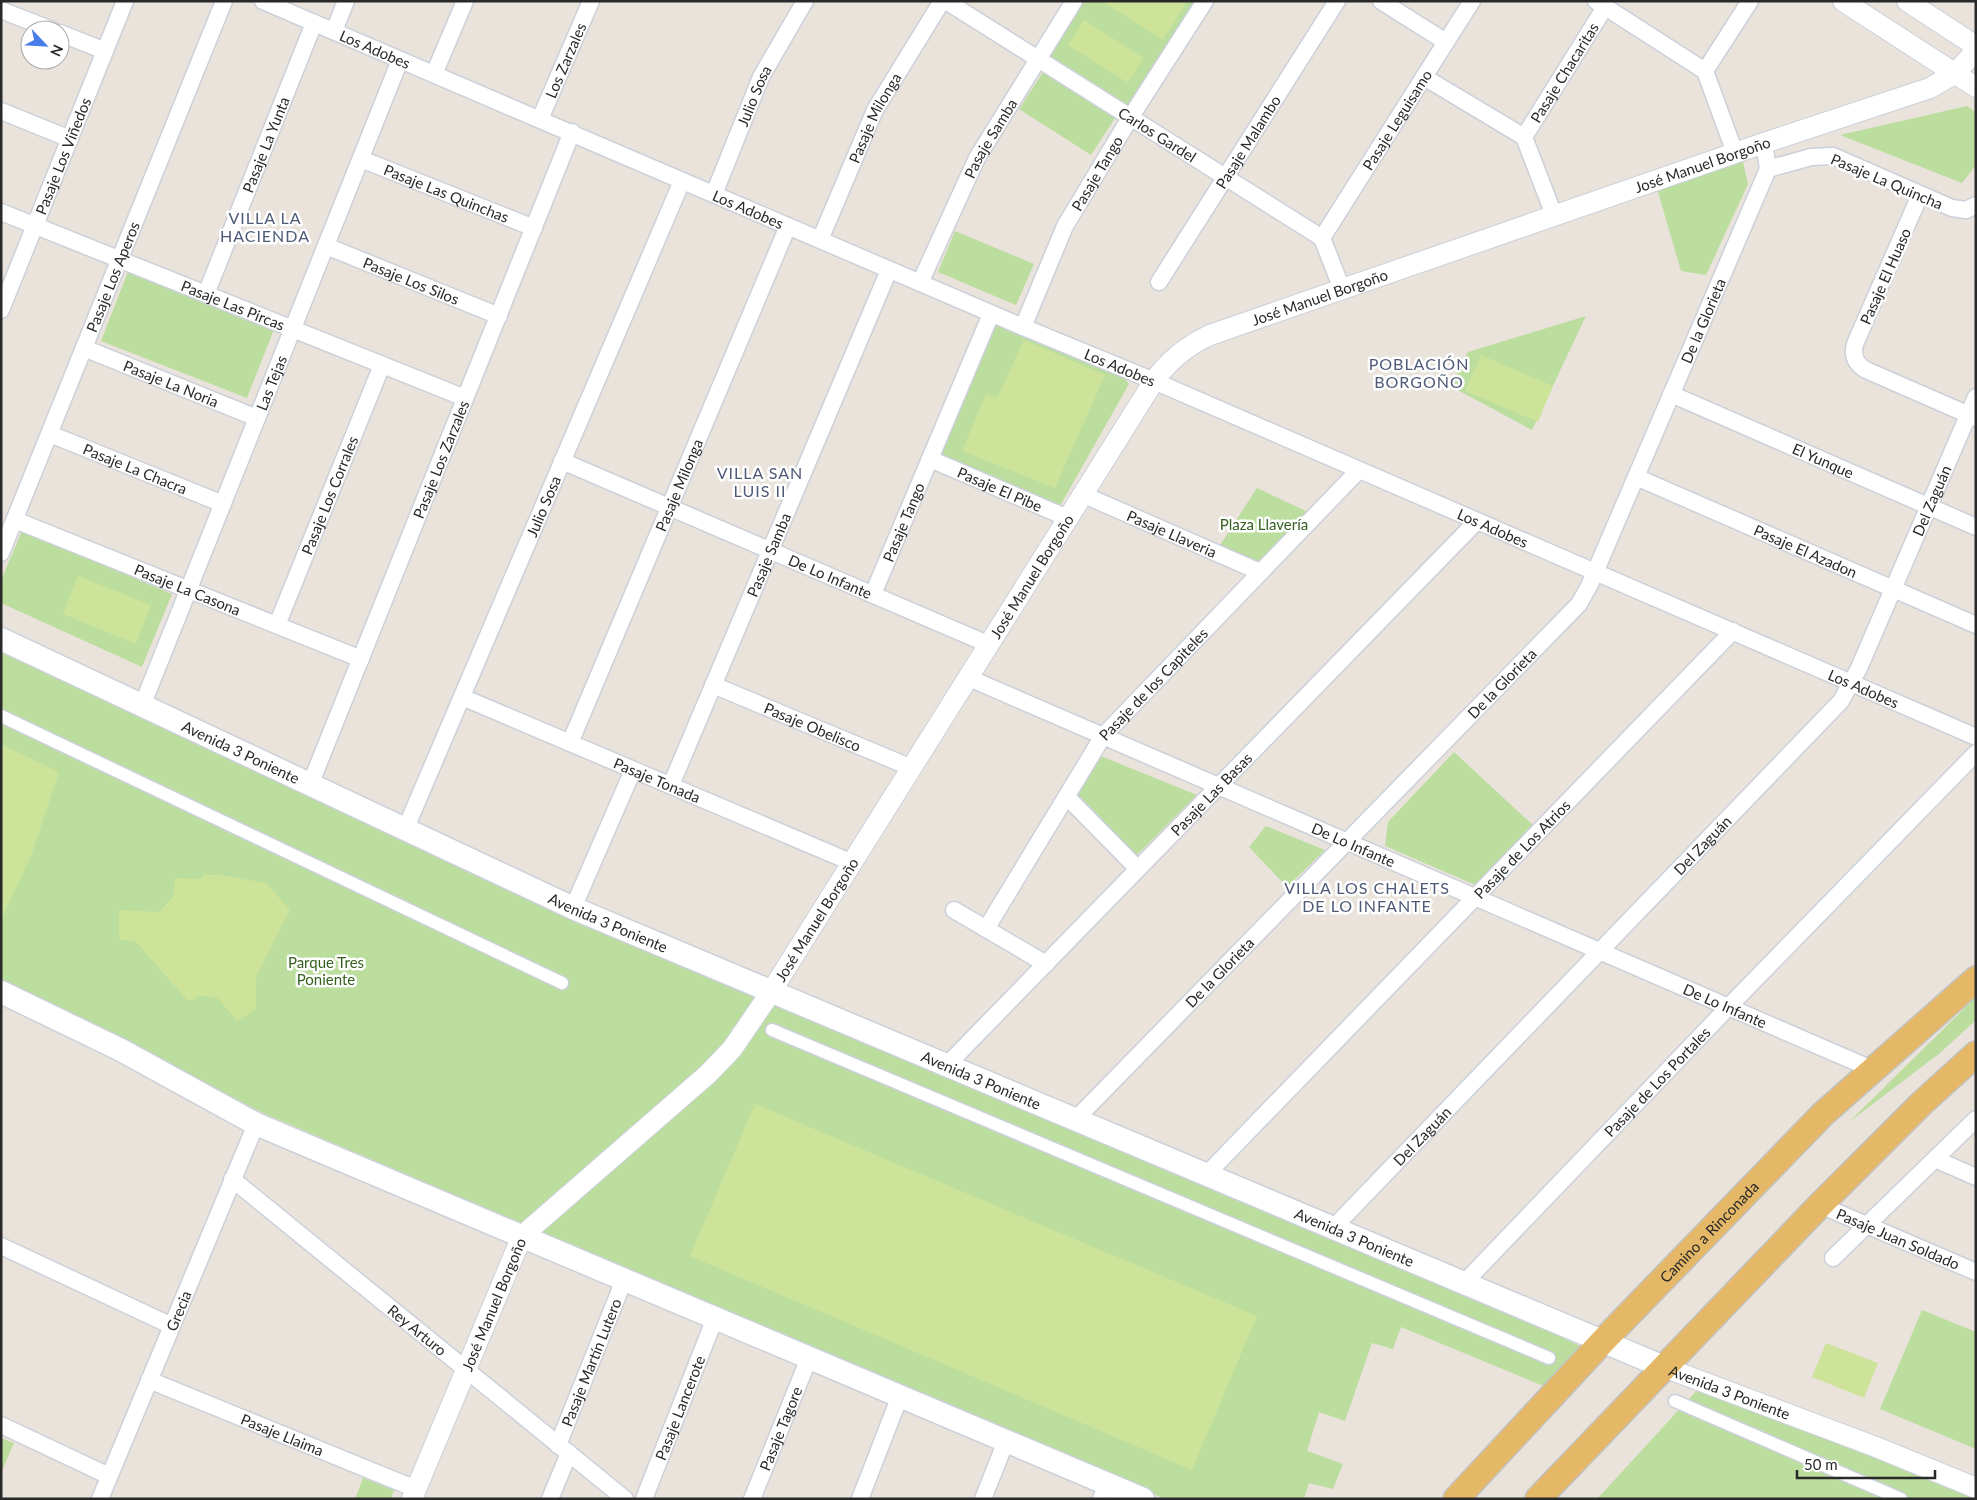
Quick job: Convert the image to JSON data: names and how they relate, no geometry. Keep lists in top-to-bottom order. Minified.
{"streets":{"main road":["Avenida 3 Poniente","Camino a Rinconada"],"street":["Los Adobes","Los Zarzales","Pasaje Chacaritas","Julio Sosa","Pasaje Milonga","Pasaje Leguisamo","Carlos Gardel","Pasaje Samba","Pasaje Malambo","Pasaje La Yunta","Pasaje Los Viñedos","José Manuel Borgoño","Pasaje Tango","Pasaje La Quincha","Pasaje Las Quinchas","Pasaje El Huaso","Pasaje Los Aperos","Pasaje Los Silos","Pasaje Las Pircas","De la Glorieta","Pasaje La Noria","Las Tejas","Pasaje Los Zarzales","El Yunque","Pasaje La Chacra","Pasaje El Pibe","Pasaje Los Corrales","Del Zaguán","Pasaje Llaveria","Pasaje El Azadon","De Lo Infante","Pasaje La Casona","Pasaje de los Capiteles","Pasaje Obelisco","Pasaje Tonada","Pasaje Las Basas","Pasaje de Los Atrios","Pasaje de Los Portales","Pasaje Juan Soldado","Grecia","Rey Arturo","Pasaje Martín Lutero","Pasaje Lancerote","Pasaje Tagore","Pasaje Llaima"]},"crossings":[["Los Adobes","Los Zarzales"],["Los Adobes","Julio Sosa"],["Los Adobes","Pasaje Milonga"],["Los Adobes","Pasaje Samba"],["Los Adobes","Pasaje La Yunta"],["Los Adobes","José Manuel Borgoño"],["Los Adobes","Pasaje Tango"],["Los Adobes","De la Glorieta"],["Los Adobes","Las Tejas"],["Los Adobes","Pasaje Los Zarzales"],["Los Adobes","Del Zaguán"],["Los Adobes","Pasaje de los Capiteles"],["Los Adobes","Pasaje Las Basas"],["Los Adobes","Pasaje de Los Atrios"],["Julio Sosa","De Lo Infante"],["Julio Sosa","Avenida 3 Poniente"],["Julio Sosa","Pasaje Tonada"],["Pasaje Milonga","Carlos Gardel"],["Pasaje Milonga","De Lo Infante"],["Pasaje Milonga","Pasaje Tonada"],["Pasaje Leguisamo","Carlos Gardel"],["Carlos Gardel","Pasaje Samba"],["Carlos Gardel","Pasaje Malambo"],["Carlos Gardel","Pasaje Tango"],["Pasaje Samba","De Lo Infante"],["Pasaje Samba","Pasaje Obelisco"],["Pasaje Samba","Pasaje Tonada"],["Pasaje La Yunta","Pasaje Las Pircas"],["Pasaje Los Viñedos","Pasaje Las Pircas"],["José Manuel Borgoño","Pasaje El Pibe"],["José Manuel Borgoño","Pasaje Llaveria"],["José Manuel Borgoño","De Lo Infante"],["José Manuel Borgoño","Pasaje Obelisco"],["José Manuel Borgoño","Avenida 3 Poniente"],["José Manuel Borgoño","Pasaje Tonada"],["José Manuel Borgoño","Rey Arturo"],["José Manuel Borgoño","Pasaje Llaima"],["Pasaje Tango","Pasaje El Pibe"],["Pasaje Tango","De Lo Infante"],["Pasaje La Quincha","Pasaje El Huaso"],["Pasaje La Quincha","De la Glorieta"],["Pasaje Las Quinchas","Las Tejas"],["Pasaje Las Quinchas","Pasaje Los Zarzales"],["Pasaje El Huaso","Del Zaguán"],["Pasaje Los Aperos","Pasaje Las Pircas"],["Pasaje Los Aperos","Pasaje La Noria"],["Pasaje Los Aperos","Pasaje La Chacra"],["Pasaje Los Aperos","Pasaje La Casona"],["Pasaje Los Silos","Las Tejas"],["Pasaje Los Silos","Pasaje Los Zarzales"],["Pasaje Las Pircas","Las Tejas"],["Pasaje Las Pircas","Pasaje Los Zarzales"],["Pasaje Las Pircas","Pasaje Los Corrales"],["De la Glorieta","El Yunque"],["De la Glorieta","Pasaje El Azadon"],["De la Glorieta","De Lo Infante"],["De la Glorieta","Avenida 3 Poniente"],["Pasaje La Noria","Las Tejas"],["Las Tejas","Pasaje La Chacra"],["Las Tejas","Pasaje La Casona"],["Las Tejas","Avenida 3 Poniente"],["Pasaje Los Zarzales","Pasaje La Casona"],["Pasaje Los Zarzales","Avenida 3 Poniente"],["El Yunque","Del Zaguán"],["Pasaje Los Corrales","Pasaje La Casona"],["Del Zaguán","Pasaje El Azadon"],["Del Zaguán","De Lo Infante"],["Del Zaguán","Avenida 3 Poniente"],["Pasaje Llaveria","Pasaje de los Capiteles"],["De Lo Infante","Pasaje de los Capiteles"],["De Lo Infante","Pasaje Las Basas"],["De Lo Infante","Pasaje de Los Atrios"],["De Lo Infante","Pasaje de Los Portales"],["De Lo Infante","Camino a Rinconada"],["Avenida 3 Poniente","Pasaje Las Basas"],["Avenida 3 Poniente","Pasaje de Los Atrios"],["Avenida 3 Poniente","Pasaje de Los Portales"],["Avenida 3 Poniente","Camino a Rinconada"],["Grecia","Rey Arturo"],["Grecia","Pasaje Llaima"],["Rey Arturo","Pasaje Martín Lutero"]],"districts":["VILLA LA HACIENDA","POBLACIÓN BORGOÑO","VILLA SAN LUIS II","VILLA LOS CHALETS DE LO INFANTE"],"parks":["Plaza Llavería","Parque Tres Poniente"],"scale_bar":"50 m","north":"bottom right"}
